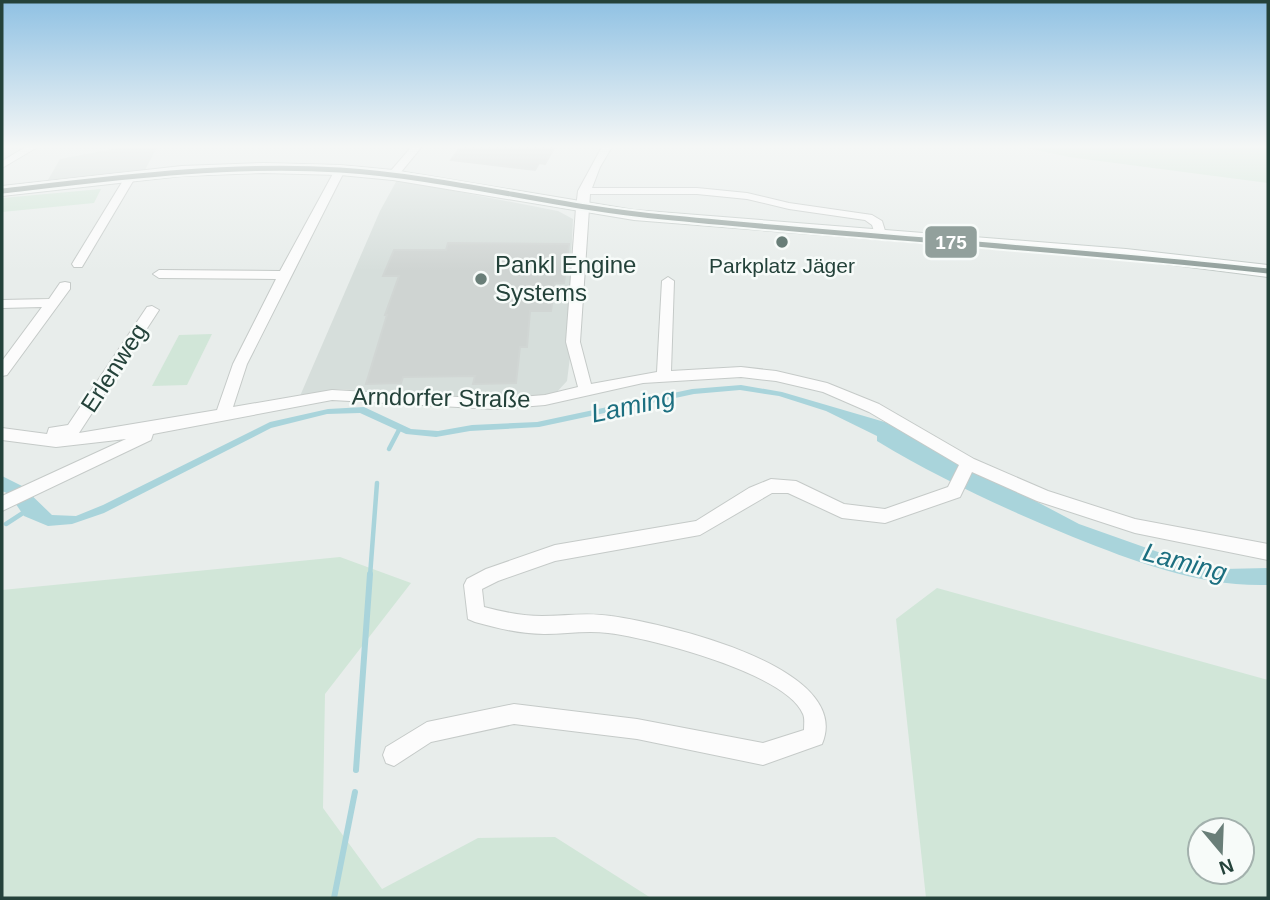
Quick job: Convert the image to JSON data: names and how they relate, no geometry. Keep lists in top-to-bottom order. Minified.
{"streets":{"street":["Erlenweg","Arndorfer Straße"]},"crossings":[["Erlenweg","Arndorfer Straße"]],"water":["Laming"],"places":["Parkplatz Jäger","Pankl Engine Systems"],"lines":["transit line 175"],"north":"bottom"}
